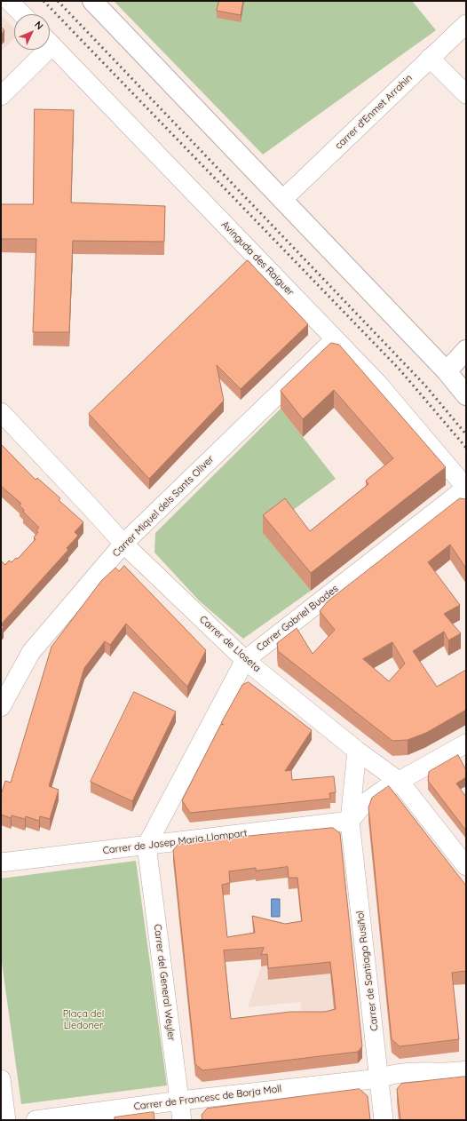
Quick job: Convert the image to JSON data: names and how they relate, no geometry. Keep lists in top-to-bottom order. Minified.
{"streets":{"street":["carrer d'Enmet Arrahin","Avinguda des Raiguer","Carrer Miquel dels Sants Oliver","Carrer Gabriel Buades","Carrer de Lloseta","Carrer de Josep Maria Llompart","Carrer de Santiago Rusiñol","Carrer del General Weyler","Carrer de Francesc de Borja Moll"]},"crossings":[["Avinguda des Raiguer","Carrer Miquel dels Sants Oliver"],["Avinguda des Raiguer","Carrer Gabriel Buades"],["Carrer Miquel dels Sants Oliver","Carrer de Lloseta"],["Carrer Gabriel Buades","Carrer de Lloseta"],["Carrer Gabriel Buades","Carrer de Josep Maria Llompart"],["Carrer Gabriel Buades","Carrer del General Weyler"],["Carrer de Lloseta","Carrer de Santiago Rusiñol"],["Carrer de Josep Maria Llompart","Carrer de Santiago Rusiñol"],["Carrer de Josep Maria Llompart","Carrer del General Weyler"],["Carrer de Santiago Rusiñol","Carrer de Francesc de Borja Moll"],["Carrer del General Weyler","Carrer de Francesc de Borja Moll"]],"parks":["Plaça del Lledoner"],"north":"top right"}
